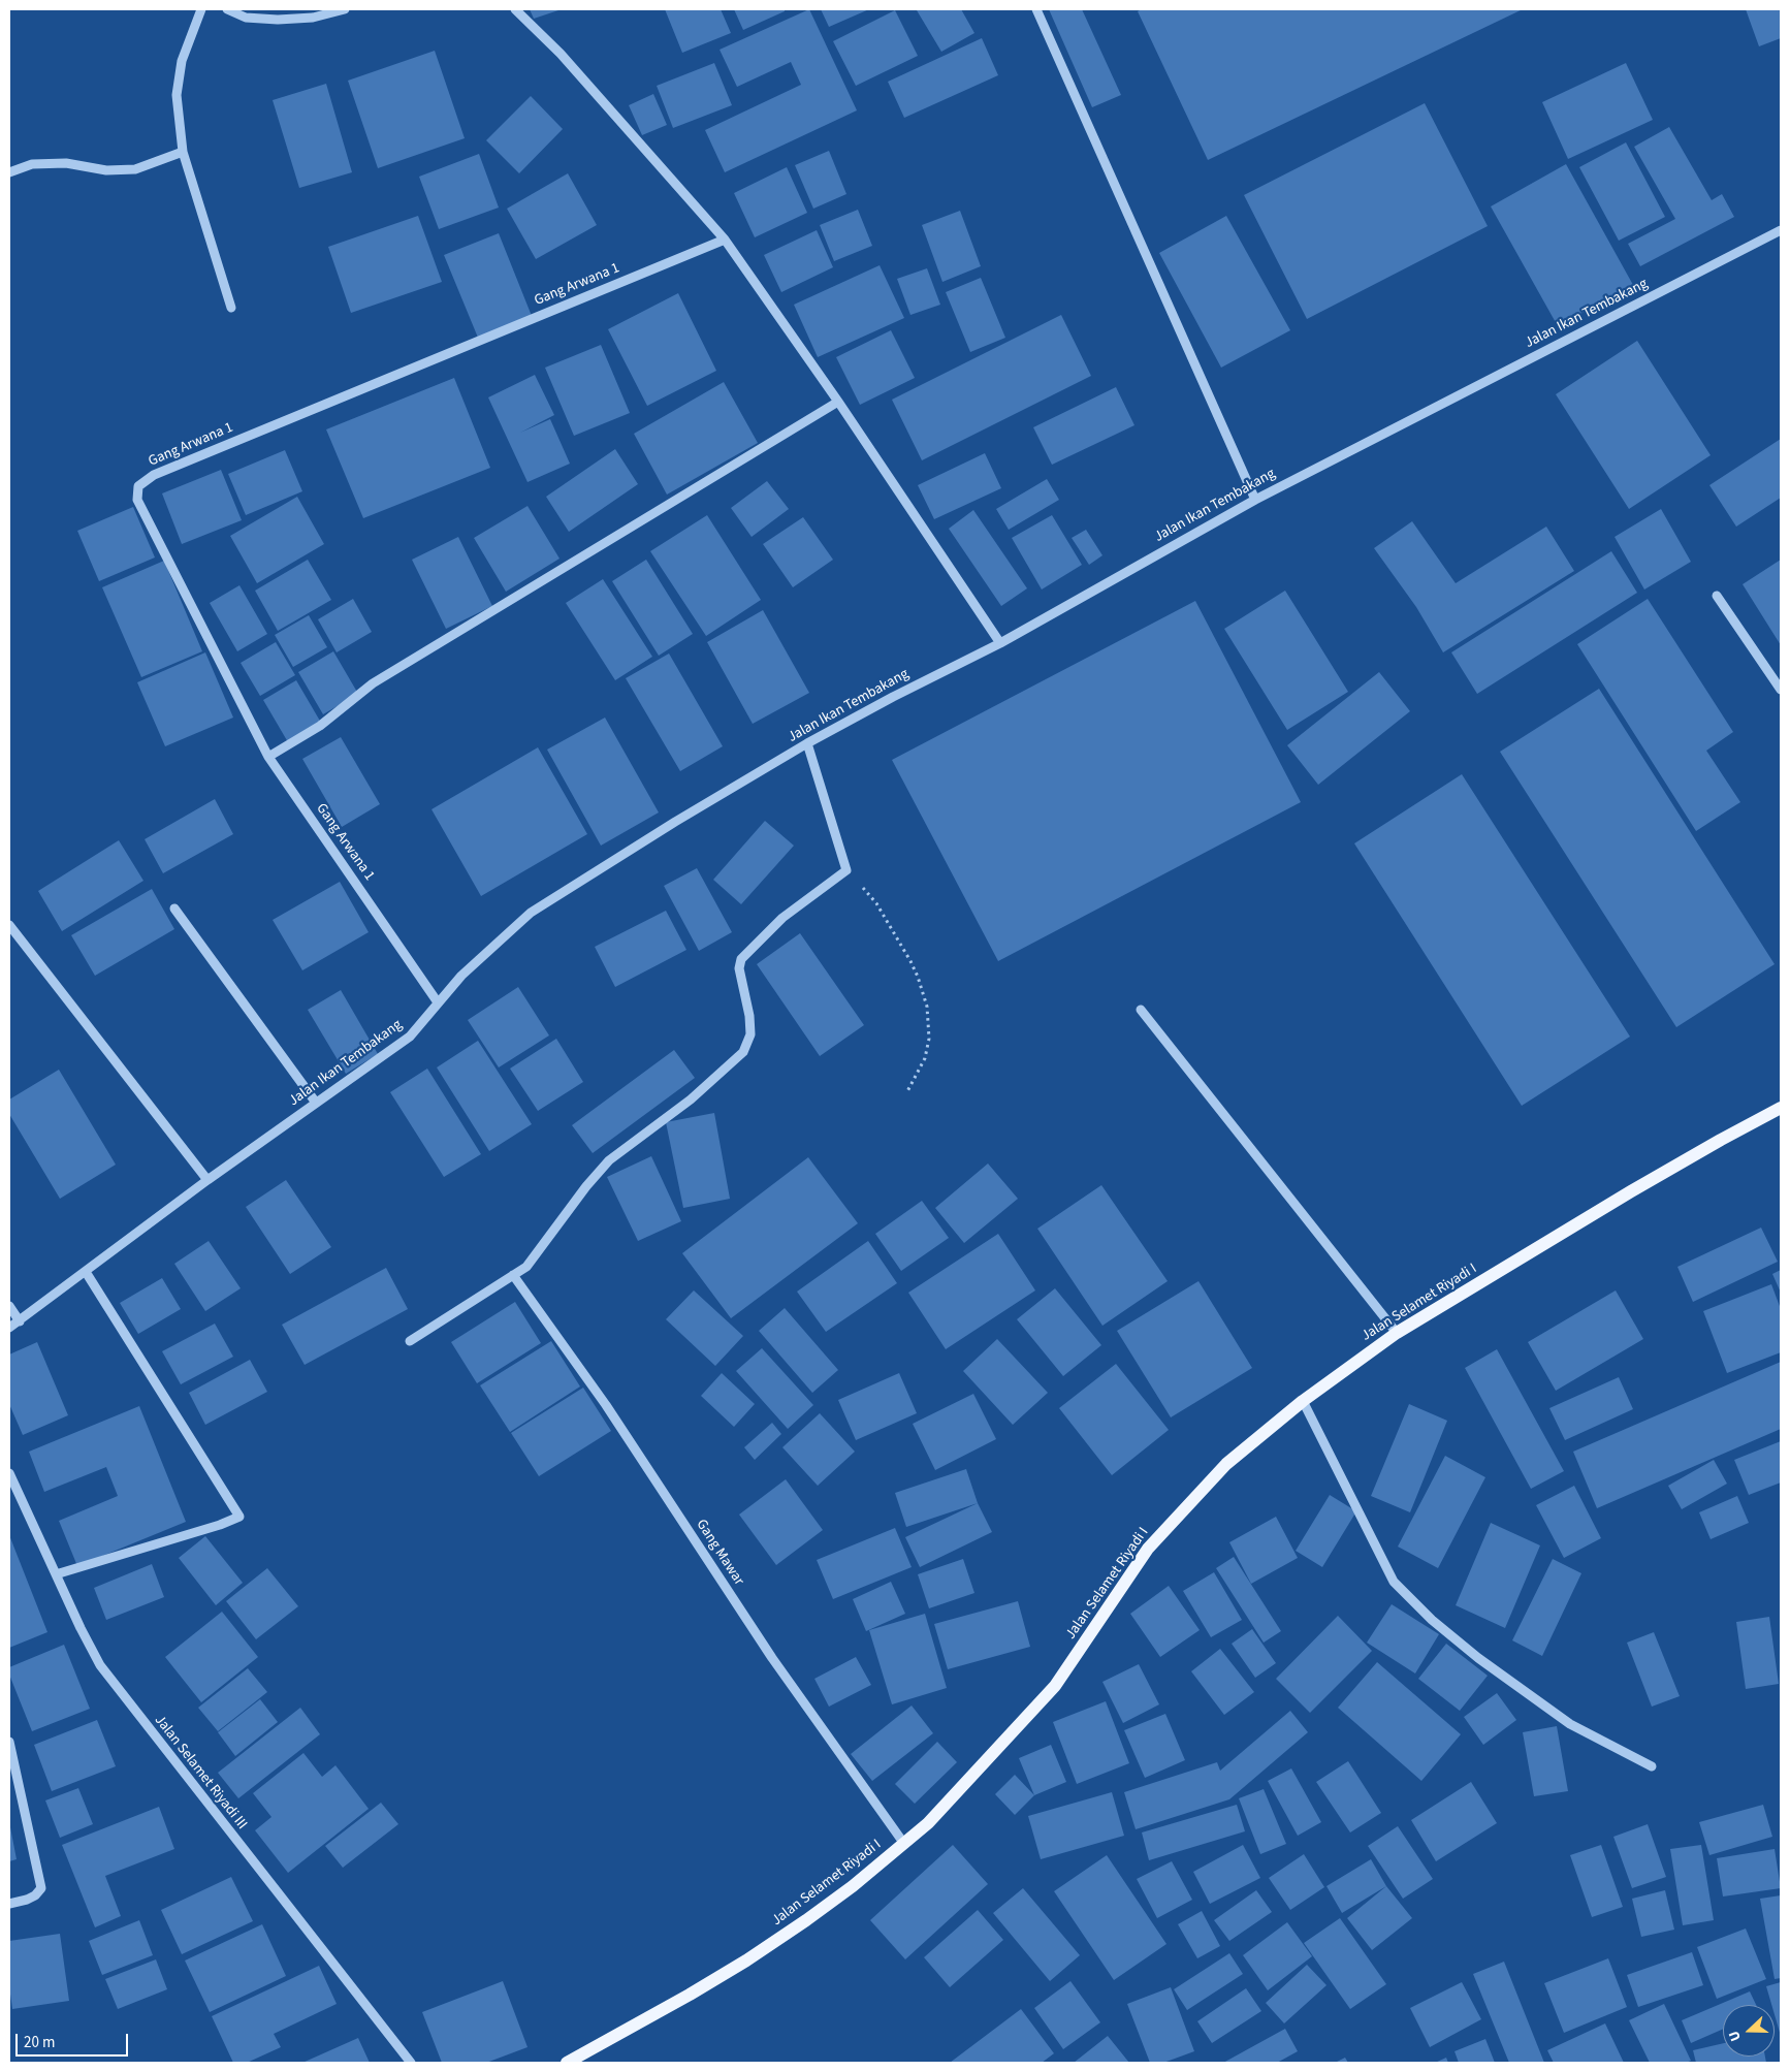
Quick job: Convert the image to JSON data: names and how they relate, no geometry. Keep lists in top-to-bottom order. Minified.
{"streets":{"main road":["Jalan Selamet Riyadi I"],"street":["Gang Arwana 1","Jalan Ikan Tembakang","Gang Mawar","Jalan Selamet Riyadi III"]},"crossings":[["Gang Arwana 1","Jalan Ikan Tembakang"],["Jalan Selamet Riyadi I","Gang Mawar"]],"scale_bar":"20 m","north":"left"}
